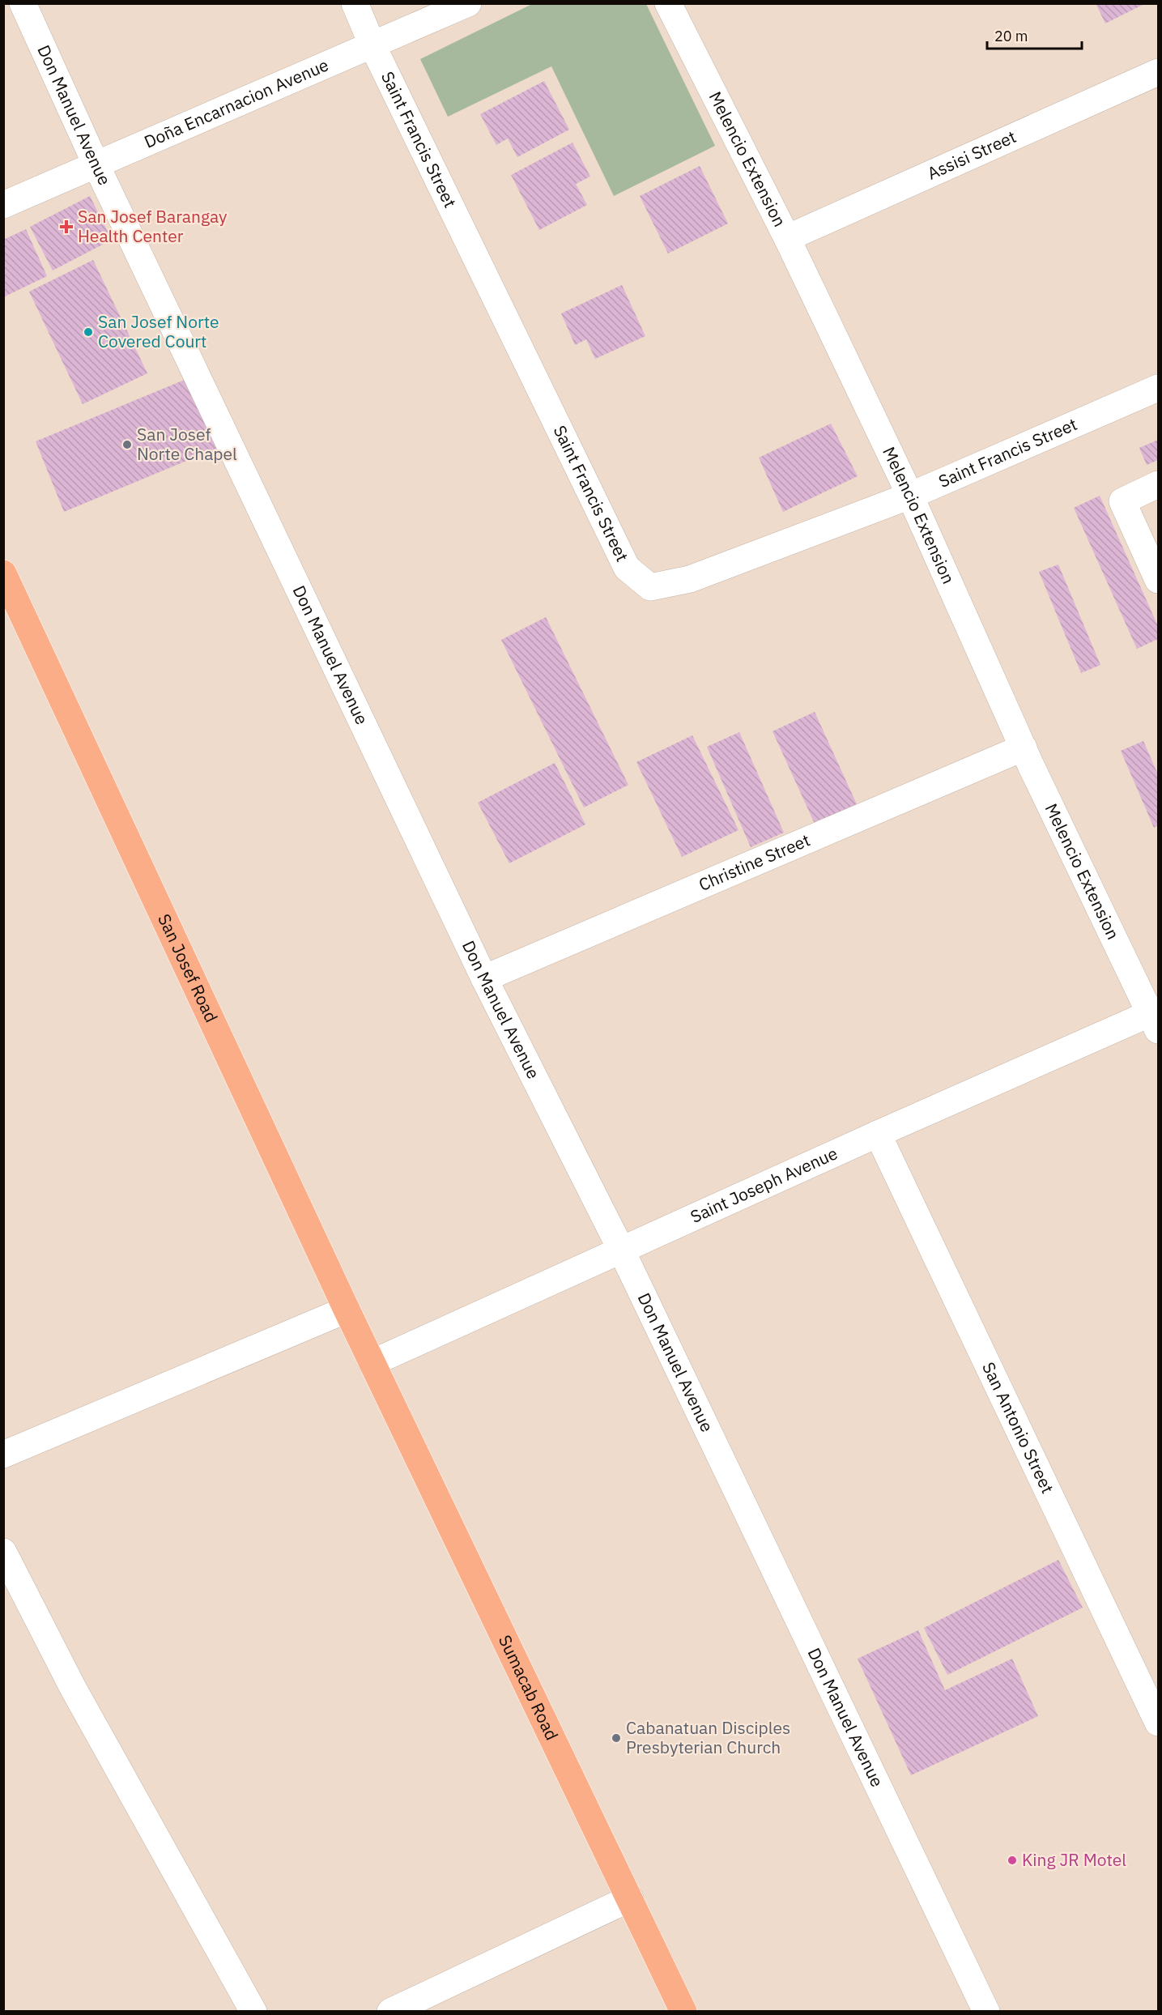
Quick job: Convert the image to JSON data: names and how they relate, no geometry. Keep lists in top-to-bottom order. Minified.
{"streets":{"main road":["San Josef Road","Sumacab Road"],"street":["Doña Encarnacion Avenue","Don Manuel Avenue","Saint Francis Street","Assisi Street","Melencio Extension","Christine Street","Saint Joseph Avenue","San Antonio Street"]},"crossings":[["Doña Encarnacion Avenue","Don Manuel Avenue"],["Doña Encarnacion Avenue","Saint Francis Street"],["Don Manuel Avenue","Christine Street"],["Don Manuel Avenue","Saint Joseph Avenue"],["Saint Francis Street","Melencio Extension"],["Assisi Street","Melencio Extension"],["Melencio Extension","Christine Street"],["Melencio Extension","Saint Joseph Avenue"],["San Josef Road","Saint Joseph Avenue"],["San Josef Road","Sumacab Road"],["Saint Joseph Avenue","San Antonio Street"],["Saint Joseph Avenue","Sumacab Road"]],"places":{"health":["San Josef Barangay Health Center"],"other":["San Josef Norte Covered Court","San Josef Norte Chapel","Cabanatuan Disciples Presbyterian Church","King JR Motel"]},"scale_bar":"20 m"}
